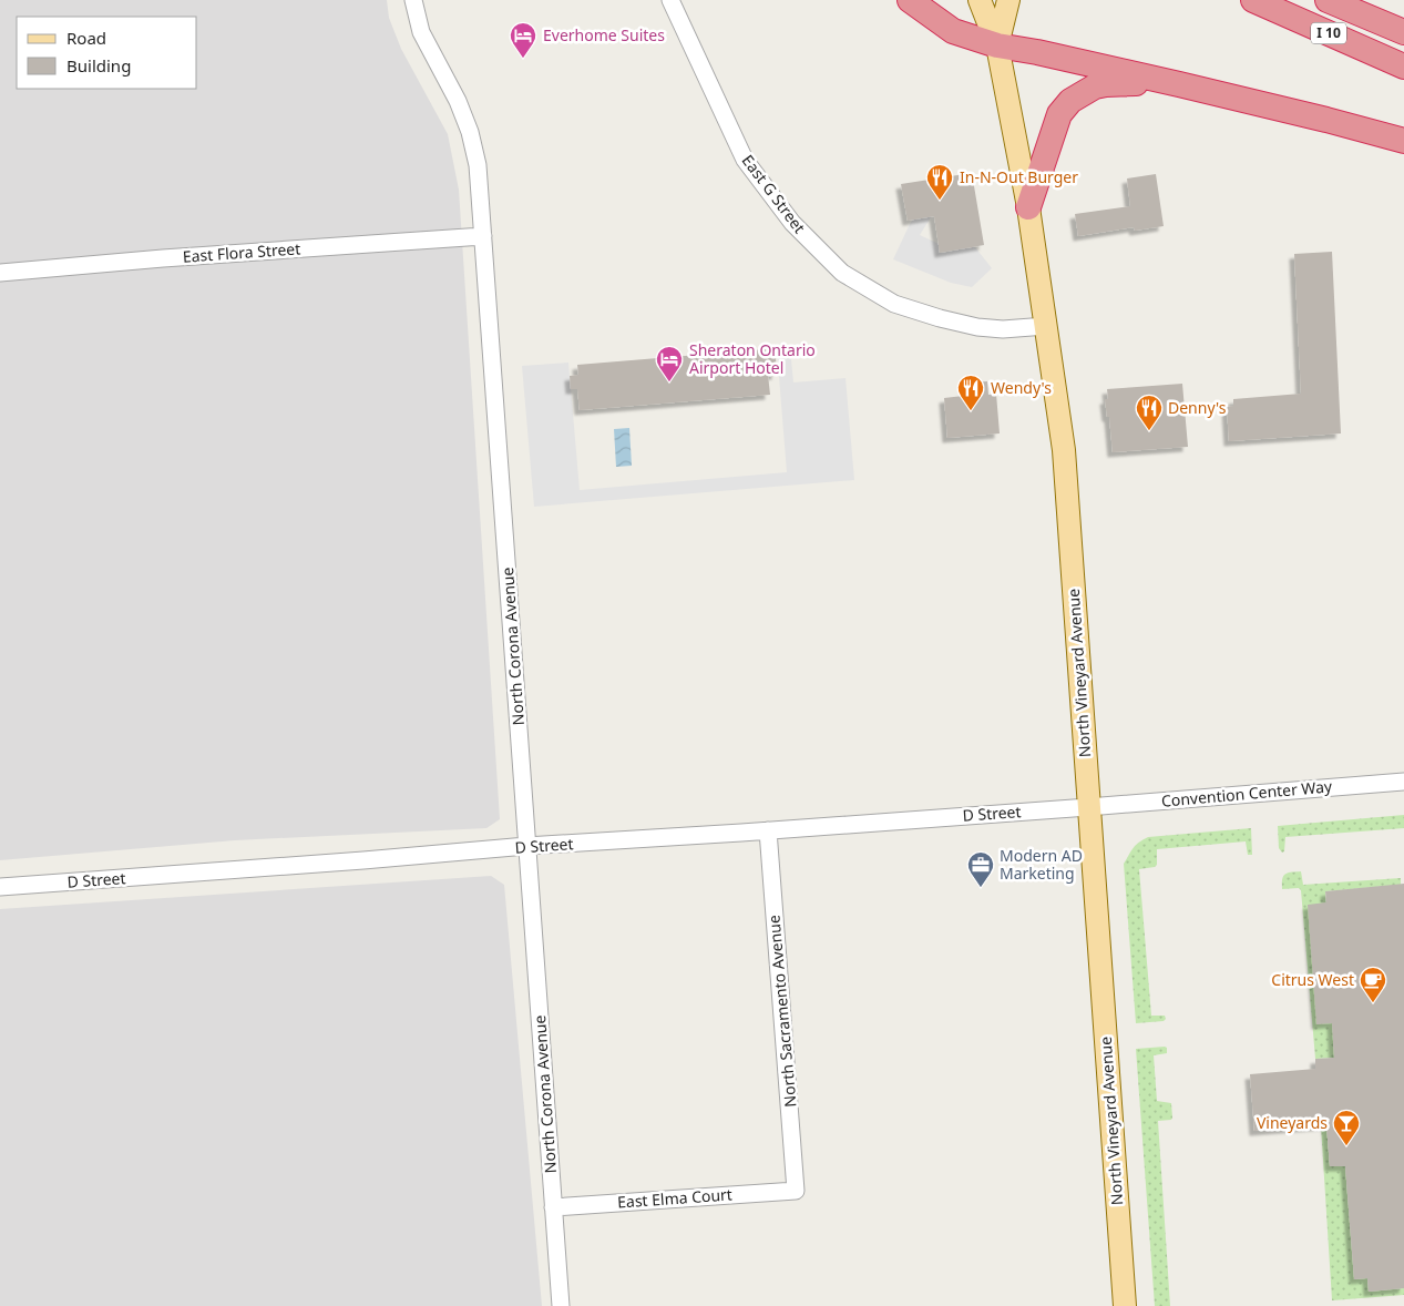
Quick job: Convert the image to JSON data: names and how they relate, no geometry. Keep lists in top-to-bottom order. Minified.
{"streets":{"highway":["I 10"],"main road":["North Vineyard Avenue"],"street":["East G Street","East Flora Street","North Corona Avenue","Convention Center Way","D Street","North Sacramento Avenue","East Elma Court"]},"crossings":[["East G Street","North Vineyard Avenue"],["East Flora Street","North Corona Avenue"],["North Corona Avenue","D Street"],["North Corona Avenue","East Elma Court"],["North Vineyard Avenue","Convention Center Way"],["North Vineyard Avenue","D Street"],["Convention Center Way","D Street"],["D Street","North Sacramento Avenue"],["North Sacramento Avenue","East Elma Court"]],"places":{"hotel":["Everhome Suites","Sheraton Ontario Airport Hotel"],"restaurant":["In-N-Out Burger","Wendy's","Denny's"],"office":["Modern AD Marketing"],"cafe":["Citrus West"],"bar":["Vineyards"]},"legend":["Road","Building"]}
